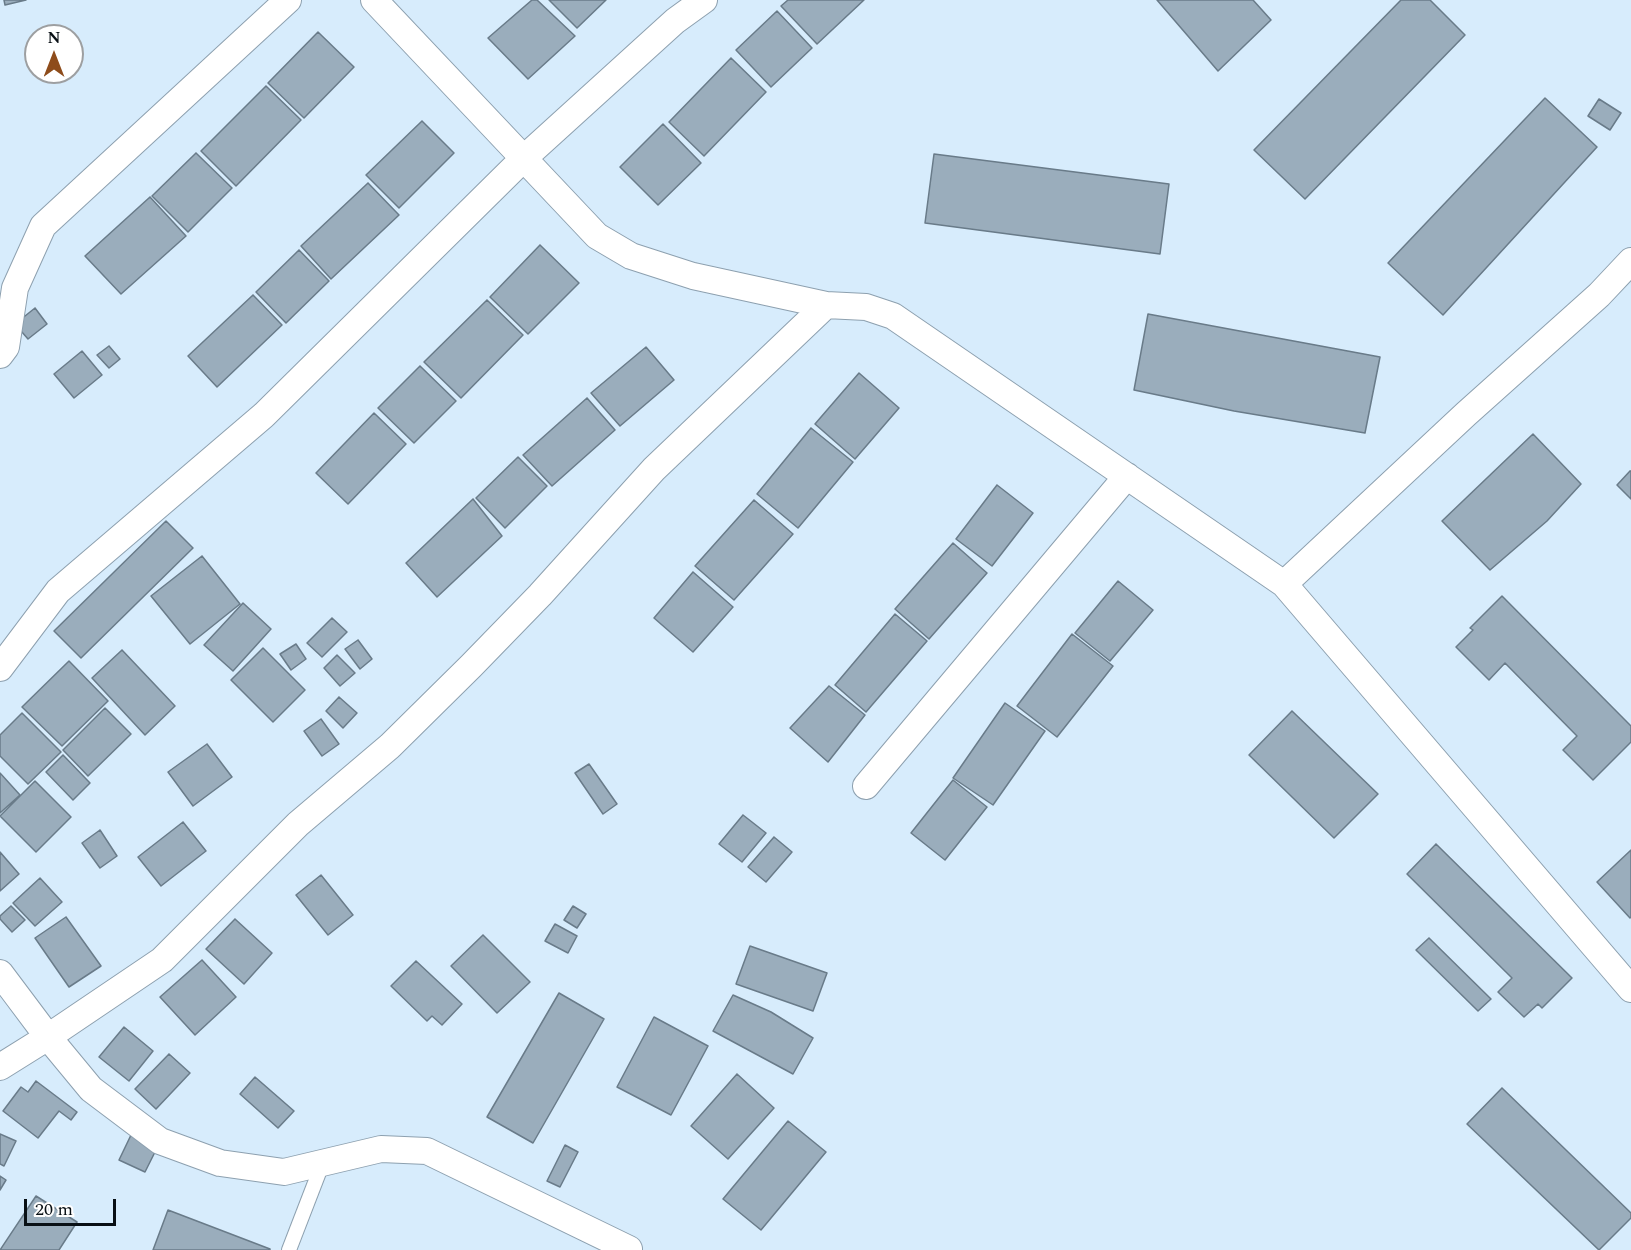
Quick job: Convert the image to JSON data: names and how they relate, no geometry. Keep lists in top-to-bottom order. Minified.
{"scale_bar":"20 m","north":"top"}
